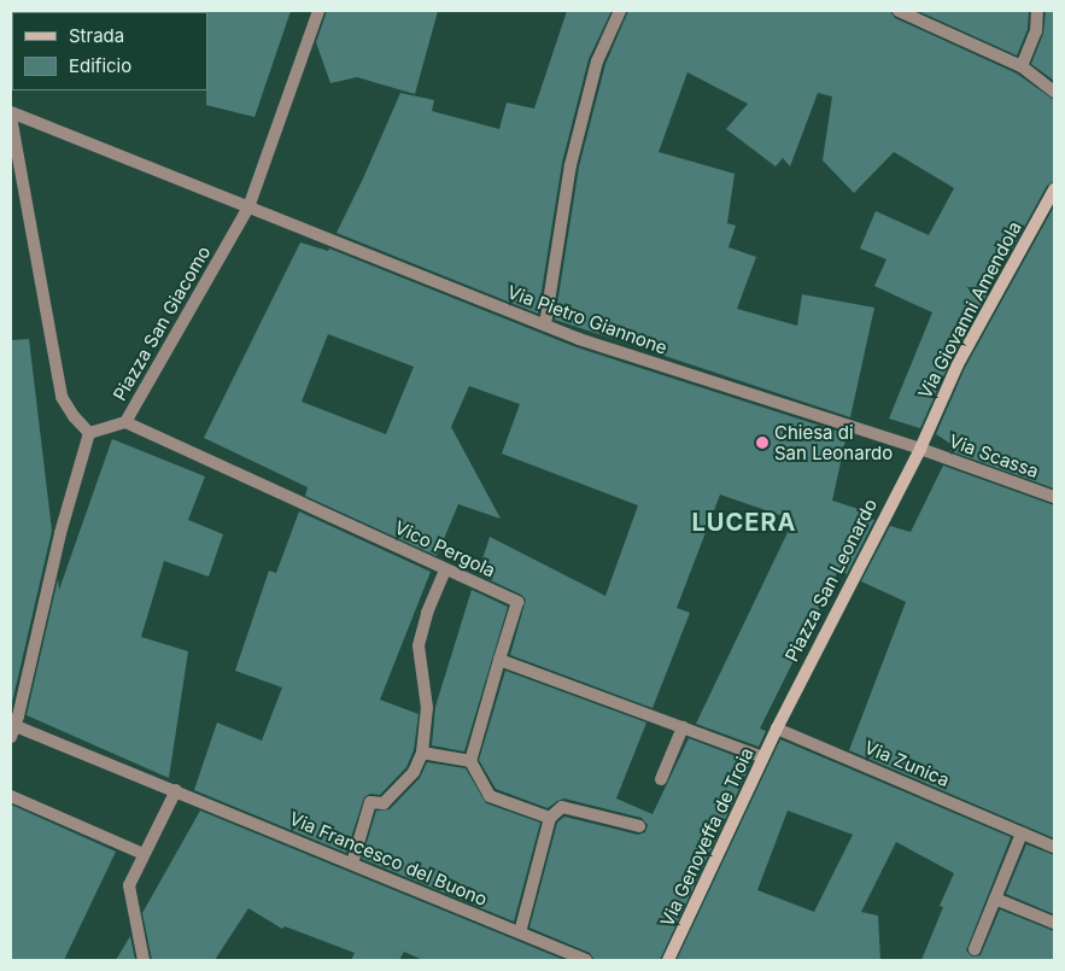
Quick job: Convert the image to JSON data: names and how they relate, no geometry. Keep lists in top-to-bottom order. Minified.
{"streets":{"street":["Via Giovanni Amendola","Via Pietro Giannone","Piazza San Giacomo","Via Scassa","Vico Pergola","Piazza San Leonardo","Via Zunica","Via Genoveffa de Troia","Via Francesco del Buono"]},"crossings":[["Via Giovanni Amendola","Via Pietro Giannone"],["Via Giovanni Amendola","Via Scassa"],["Via Giovanni Amendola","Piazza San Leonardo"],["Via Pietro Giannone","Piazza San Giacomo"],["Via Pietro Giannone","Via Scassa"],["Via Pietro Giannone","Piazza San Leonardo"],["Piazza San Giacomo","Vico Pergola"],["Via Scassa","Piazza San Leonardo"],["Piazza San Leonardo","Via Zunica"],["Piazza San Leonardo","Via Genoveffa de Troia"],["Via Zunica","Via Genoveffa de Troia"]],"districts":["LUCERA"],"places":["Chiesa di San Leonardo"],"legend":["Strada","Edificio"]}
